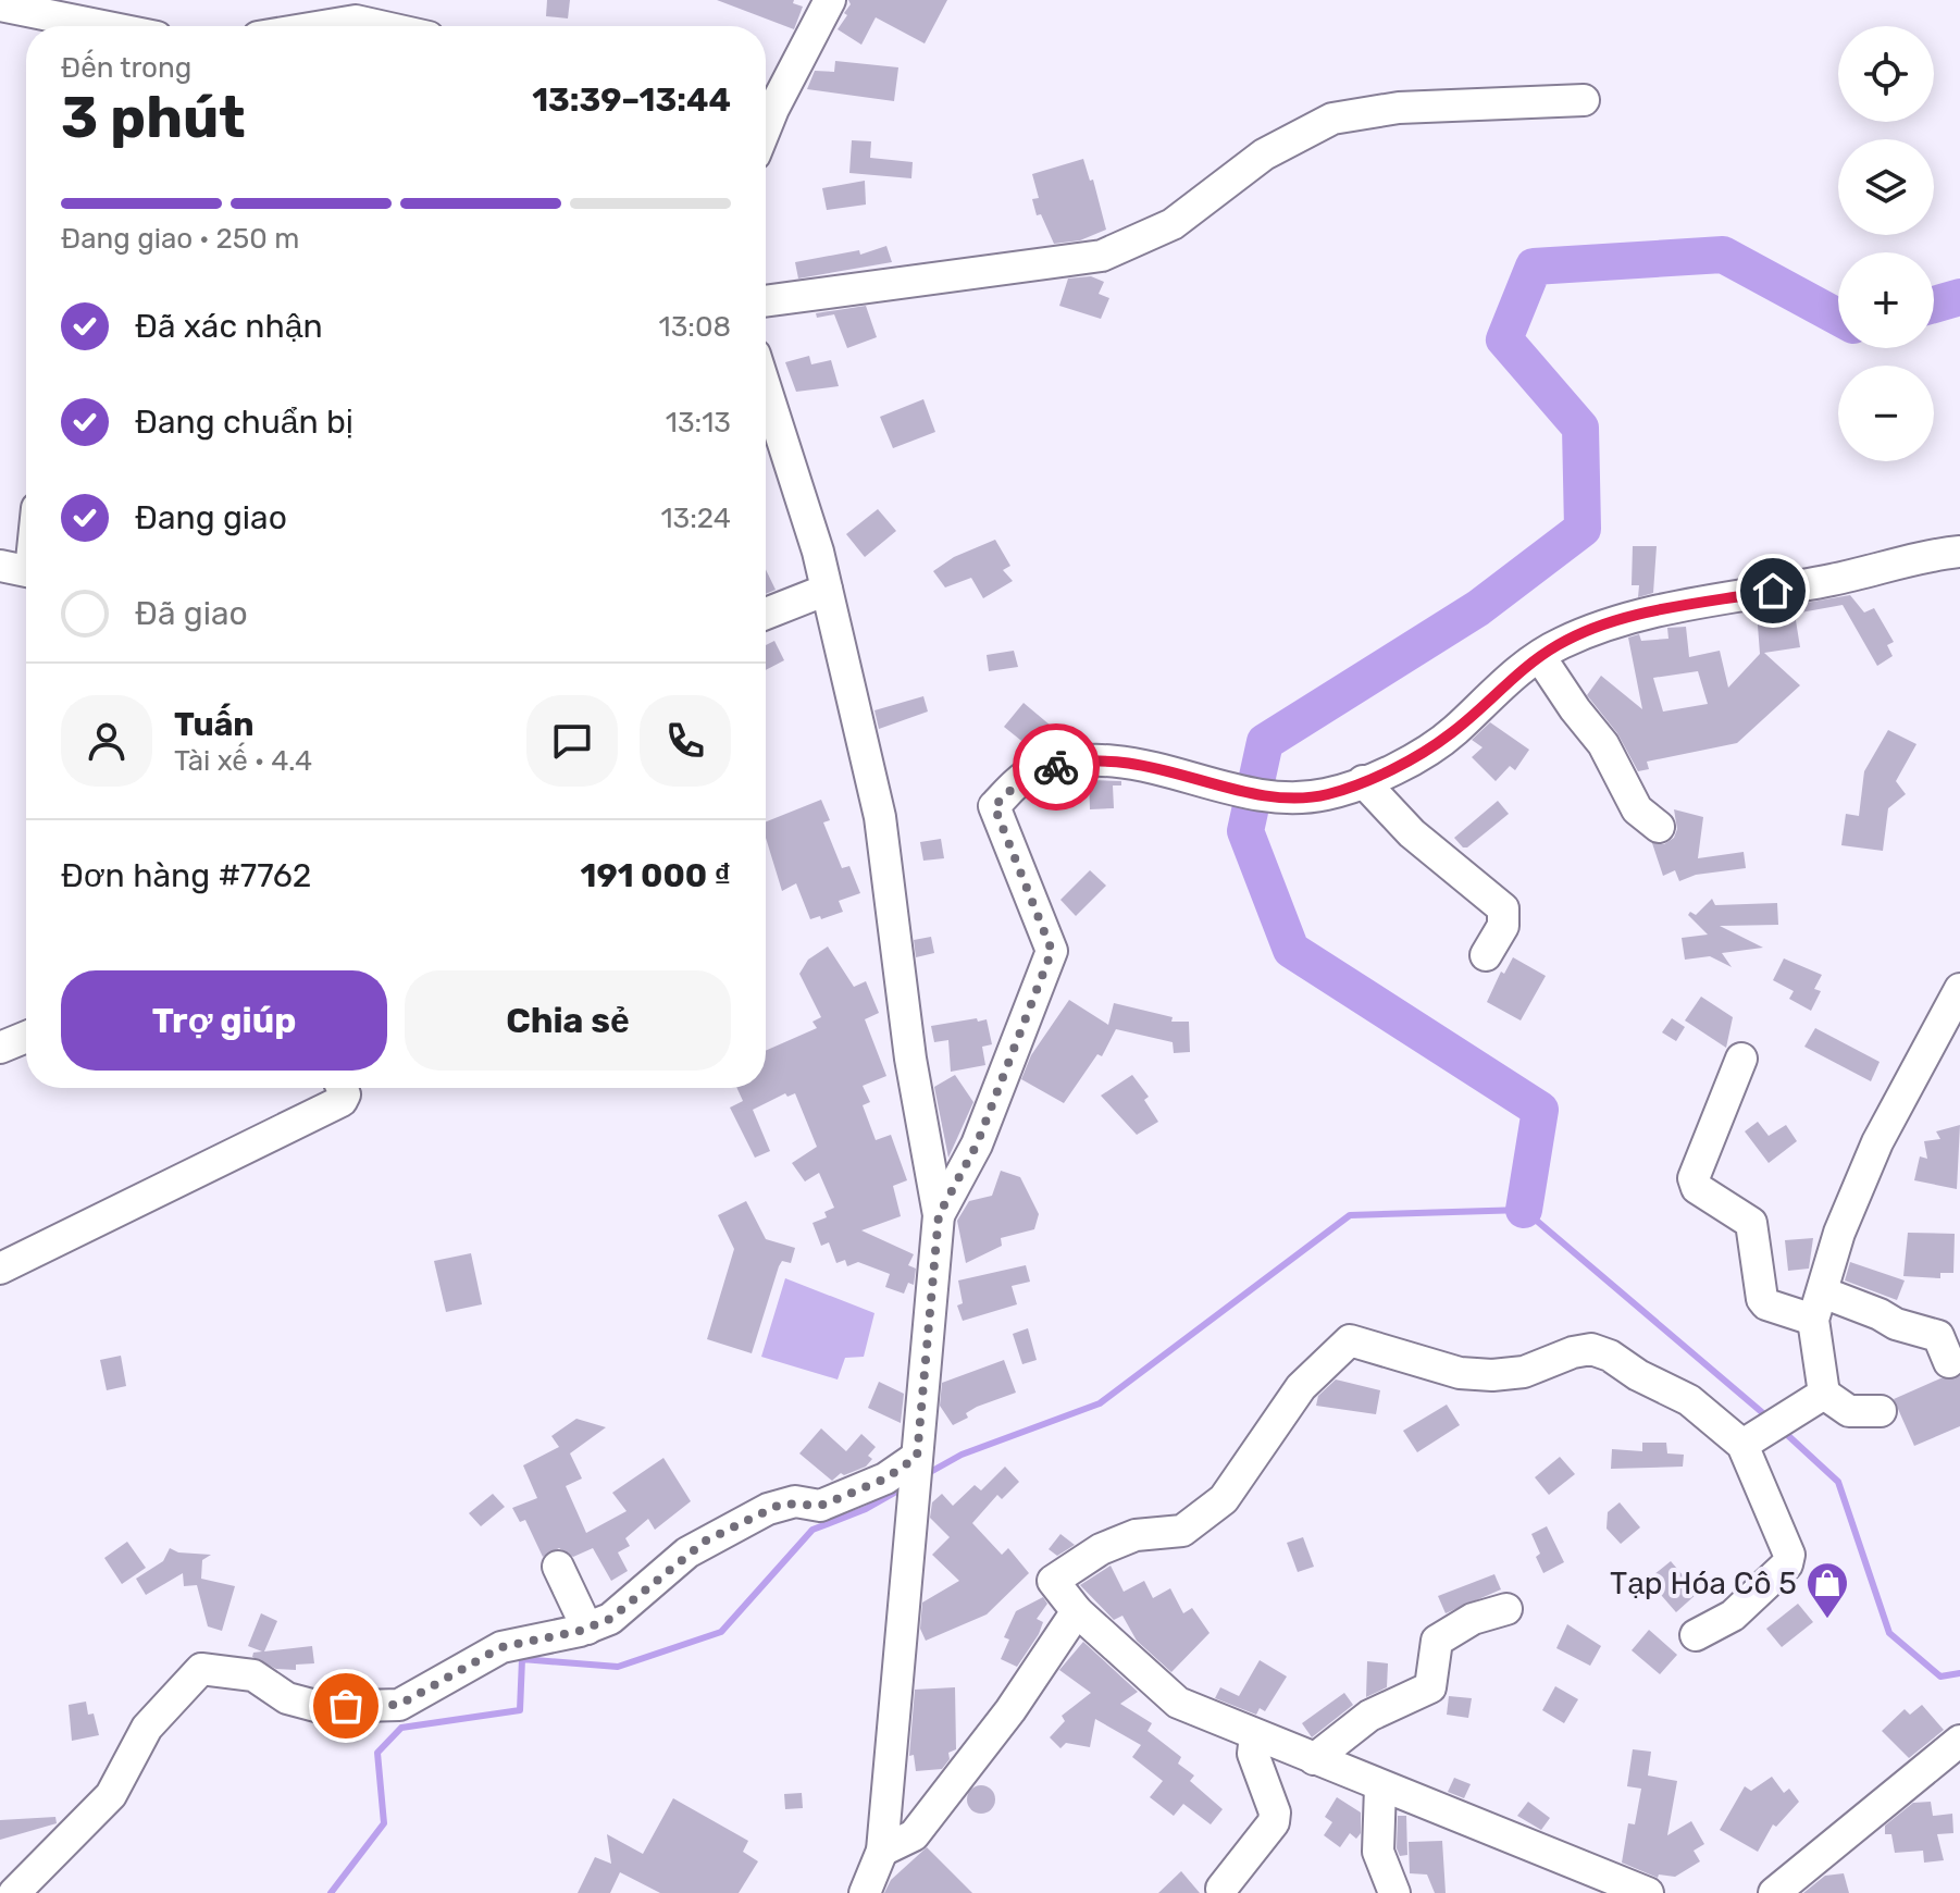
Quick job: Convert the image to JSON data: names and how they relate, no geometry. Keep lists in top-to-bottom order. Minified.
{"places":{"shop":["Tạp Hóa Cô 5"]},"page":{"map_buttons":["+","−"],"heading":["3 phút","Đến trong","13:39–13:44"],"panel":["Tuấn","Tài xế · 4.4","Đơn hàng #7762","191 000 ₫"],"bar":"Đang giao · 250 m","list":[["Đã xác nhận","13:08"],["Đang chuẩn bị","13:13"],["Đang giao","13:24"],"Đã giao"],"buttons":["Trợ giúp","Chia sẻ"]}}
